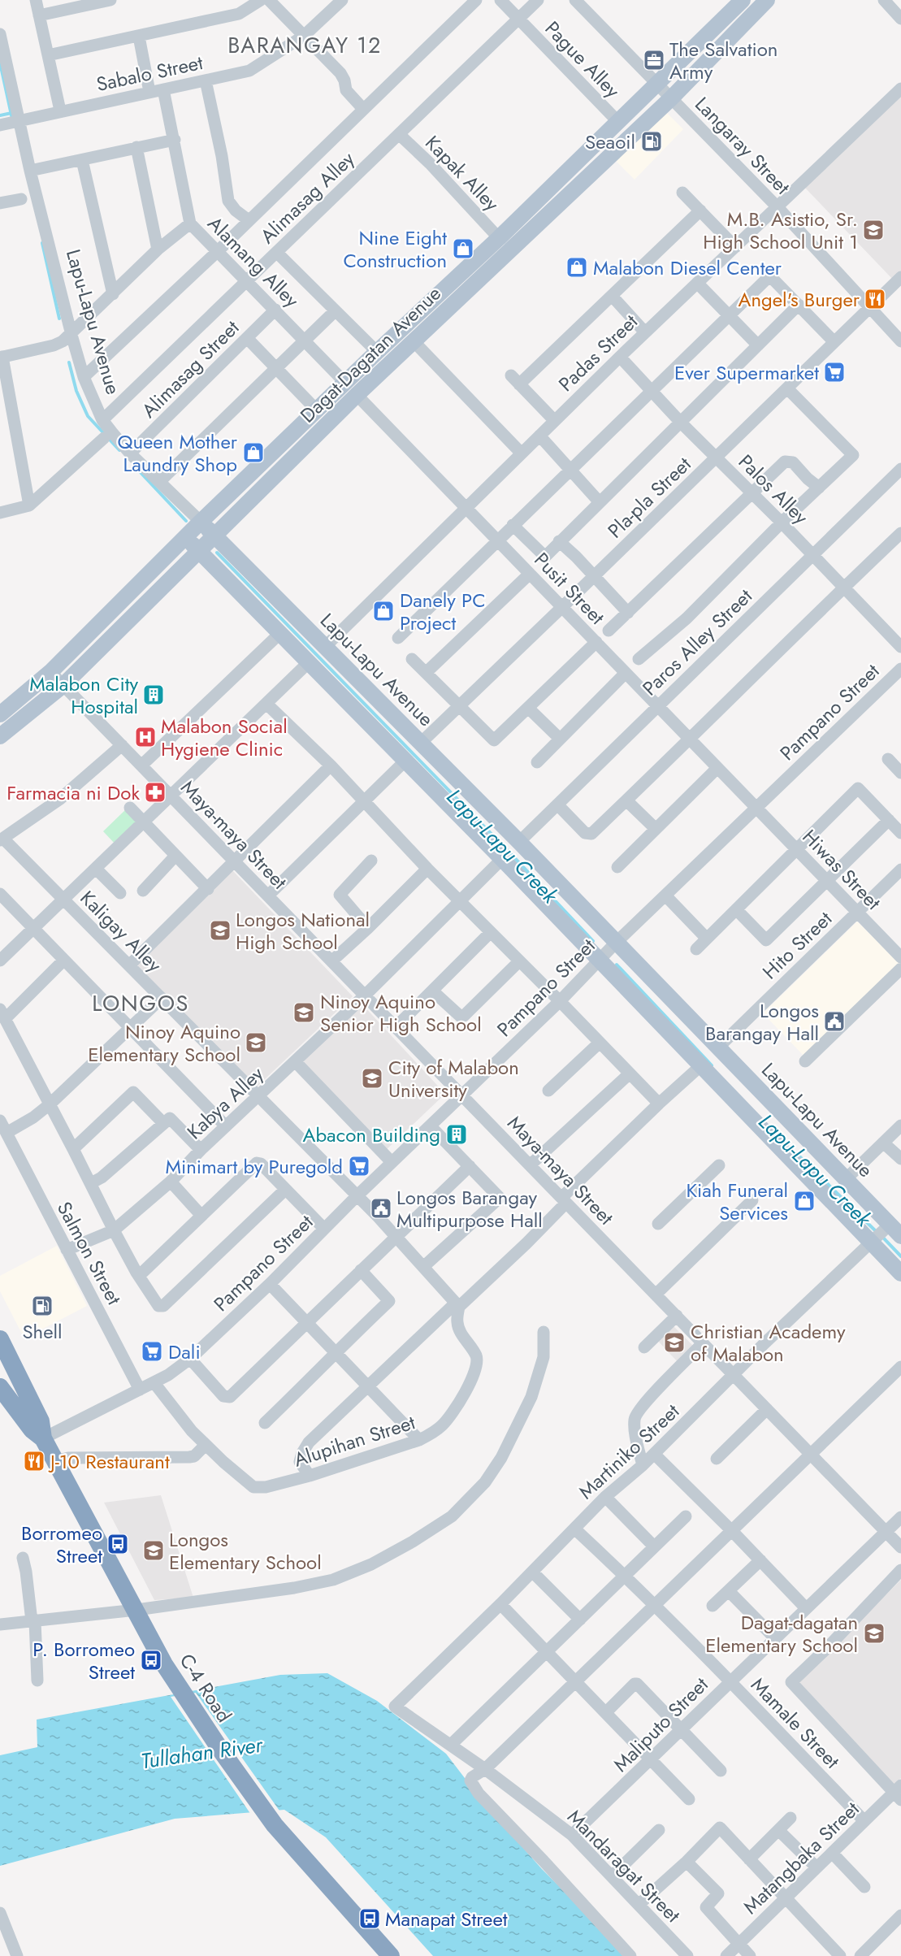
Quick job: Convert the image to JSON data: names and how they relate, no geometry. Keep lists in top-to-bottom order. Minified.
{"streets":{"highway":["C-4 Road"],"main road":["Lapu-Lapu Avenue","Dagat-Dagatan Avenue"],"street":["Pague Alley","Sabalo Street","Langaray Street","Kapak Alley","Alimasag Alley","Alamang Alley","Padas Street","Alimasag Street","Palos Alley","Pla-pla Street","Pusit Street","Paros Alley Street","Pampano Street","Maya-maya Street","Hiwas Street","Kaligay Alley","Hito Street","Kabya Alley","Salmon Street","Alupihan Street","Martiniko Street","Mamale Street","Maliputo Street","Matangbaka Street","Mandaragat Street"]},"crossings":[["Pague Alley","Alimasag Alley"],["Pague Alley","Dagat-Dagatan Avenue"],["Sabalo Street","Alamang Alley"],["Sabalo Street","Lapu-Lapu Avenue"],["Langaray Street","Padas Street"],["Langaray Street","Dagat-Dagatan Avenue"],["Langaray Street","Pla-pla Street"],["Kapak Alley","Alimasag Alley"],["Kapak Alley","Dagat-Dagatan Avenue"],["Alimasag Alley","Alamang Alley"],["Alimasag Alley","Lapu-Lapu Avenue"],["Alamang Alley","Dagat-Dagatan Avenue"],["Alamang Alley","Alimasag Street"],["Lapu-Lapu Avenue","Padas Street"],["Lapu-Lapu Avenue","Dagat-Dagatan Avenue"],["Lapu-Lapu Avenue","Alimasag Street"],["Lapu-Lapu Avenue","Pla-pla Street"],["Lapu-Lapu Avenue","Paros Alley Street"],["Lapu-Lapu Avenue","Pampano Street"],["Lapu-Lapu Avenue","Hito Street"],["Lapu-Lapu Avenue","Kabya Alley"],["Lapu-Lapu Avenue","Martiniko Street"],["Padas Street","Palos Alley"],["Padas Street","Pusit Street"],["Dagat-Dagatan Avenue","Pusit Street"],["Dagat-Dagatan Avenue","Maya-maya Street"],["Palos Alley","Pla-pla Street"],["Palos Alley","Paros Alley Street"],["Pla-pla Street","Pusit Street"],["Pusit Street","Paros Alley Street"],["Pusit Street","Pampano Street"],["Pusit Street","Hiwas Street"],["Pampano Street","Maya-maya Street"],["Pampano Street","Hiwas Street"],["Pampano Street","Kaligay Alley"],["Pampano Street","Salmon Street"],["Pampano Street","Alupihan Street"],["Pampano Street","C-4 Road"],["Maya-maya Street","Kabya Alley"],["Maya-maya Street","Martiniko Street"],["Maya-maya Street","Maliputo Street"],["Hiwas Street","Hito Street"],["Kaligay Alley","Kabya Alley"],["Kaligay Alley","Alupihan Street"],["Kabya Alley","Salmon Street"],["Martiniko Street","Mamale Street"],["Martiniko Street","Mandaragat Street"],["Mamale Street","Maliputo Street"],["Mamale Street","Matangbaka Street"],["Maliputo Street","Mandaragat Street"]],"districts":["BARANGAY 12","LONGOS"],"water":["Lapu-Lapu Creek","Tullahan River"],"places":{"office":["The Salvation Army"],"fuel station":["Seaoil","Shell"],"school or university":["M.B. Asistio, Sr. High School Unit 1","Longos National High School","Ninoy Aquino Senior High School","Ninoy Aquino Elementary School","City of Malabon University","Christian Academy of Malabon","Longos Elementary School","Dagat-dagatan Elementary School"],"shop":["Nine Eight Construction","Malabon Diesel Center","Queen Mother Laundry Shop","Danely PC Project","Kiah Funeral Services"],"restaurant":["Angel's Burger","J-10 Restaurant"],"supermarket":["Ever Supermarket","Minimart by Puregold","Dali"],"building":["Malabon City Hospital","Abacon Building"],"hospital":["Malabon Social Hygiene Clinic"],"pharmacy":["Farmacia ni Dok"],"public building":["Longos Barangay Hall","Longos Barangay Multipurpose Hall"],"bus stop":["Borromeo Street","P. Borromeo Street","Manapat Street"]}}
